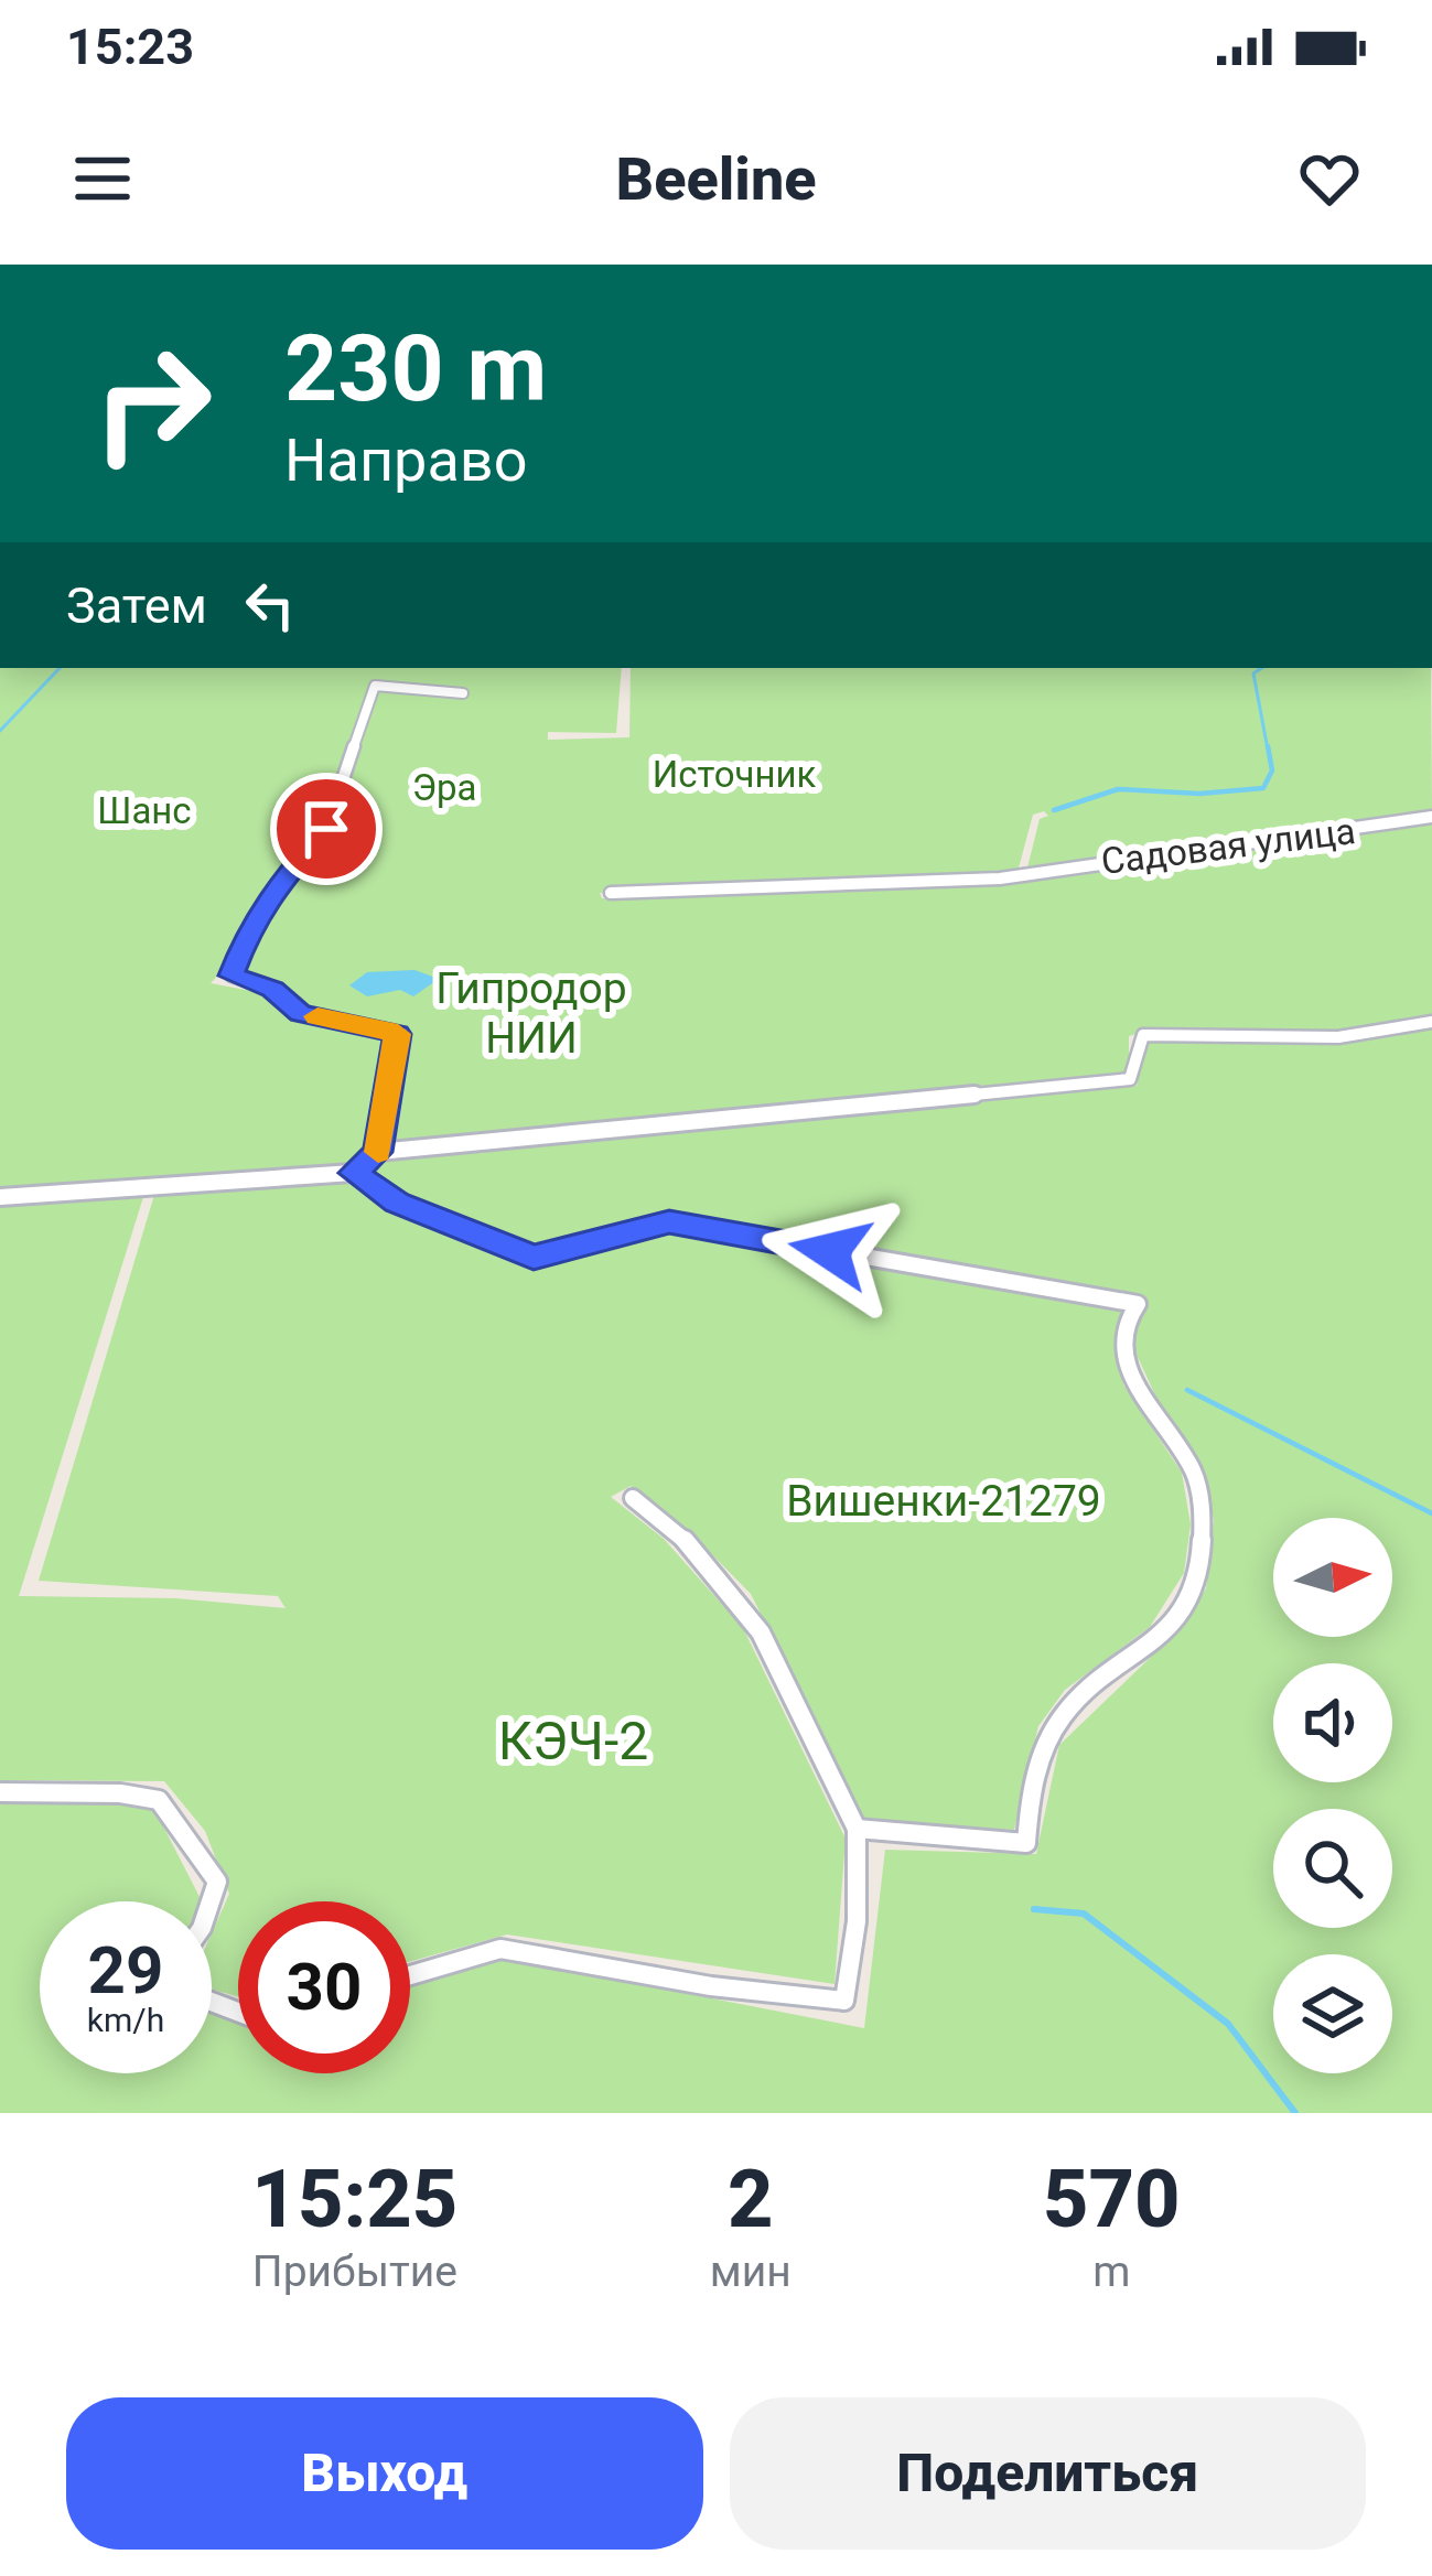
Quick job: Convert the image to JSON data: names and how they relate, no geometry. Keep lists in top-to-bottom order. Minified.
{"streets":{"street":["Садовая улица"]},"parks":["Источник","Эра","Шанс","Гипродор НИИ","Вишенки-21279","КЭЧ-2"],"north":"right","page":{"status":"15:23","header":"Beeline","turn":["230 m","Направо"],"then":"Затем","speed":"29 km/h","limit":"30","eta":["15:25","Прибытие","2","мин","570","m"],"buttons":["Выход","Поделиться"]}}
